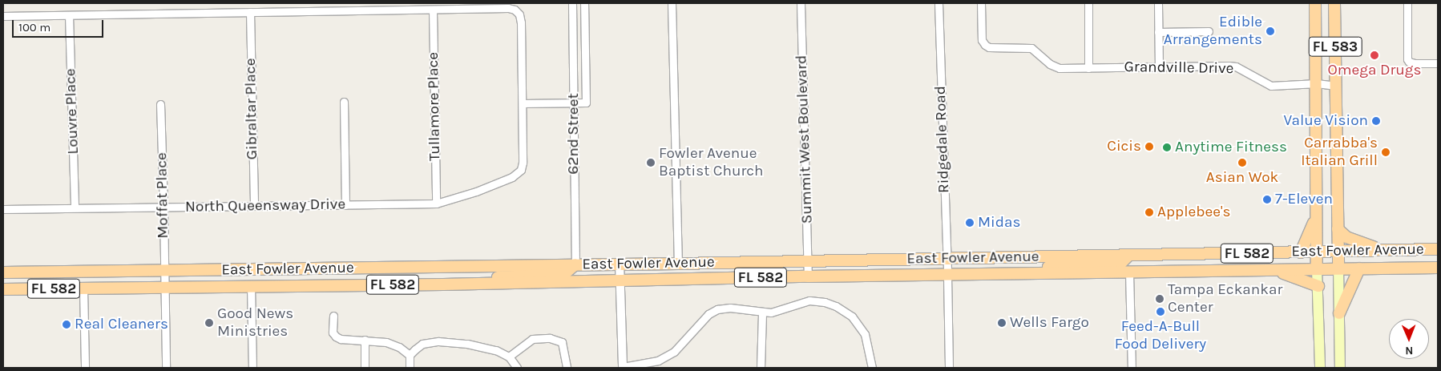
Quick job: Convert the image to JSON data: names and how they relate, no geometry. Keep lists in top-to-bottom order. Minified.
{"streets":{"main road":["FL 583","East Fowler Avenue","FL 582"],"street":["Grandville Drive","Tullamore Place","Gibraltar Place","Louvre Place","62nd Street","Summit West Boulevard","Ridgedale Road","Moffat Place","North Queensway Drive"]},"crossings":[["FL 583","Grandville Drive"],["FL 583","East Fowler Avenue"],["Tullamore Place","North Queensway Drive"],["Gibraltar Place","North Queensway Drive"],["Louvre Place","North Queensway Drive"],["62nd Street","East Fowler Avenue"],["Summit West Boulevard","East Fowler Avenue"],["Ridgedale Road","East Fowler Avenue"],["Moffat Place","North Queensway Drive"],["Moffat Place","East Fowler Avenue"]],"places":["Edible Arrangements","Omega Drugs","Value Vision","Cicis","Anytime Fitness","Carrabba's Italian Grill","Fowler Avenue Baptist Church","Asian Wok","7-Eleven","Applebee's","Midas","Tampa Eckankar Center","Feed-A-Bull Food Delivery","Good News Ministries","Wells Fargo","Real Cleaners"],"scale_bar":"100 m","north":"bottom"}
